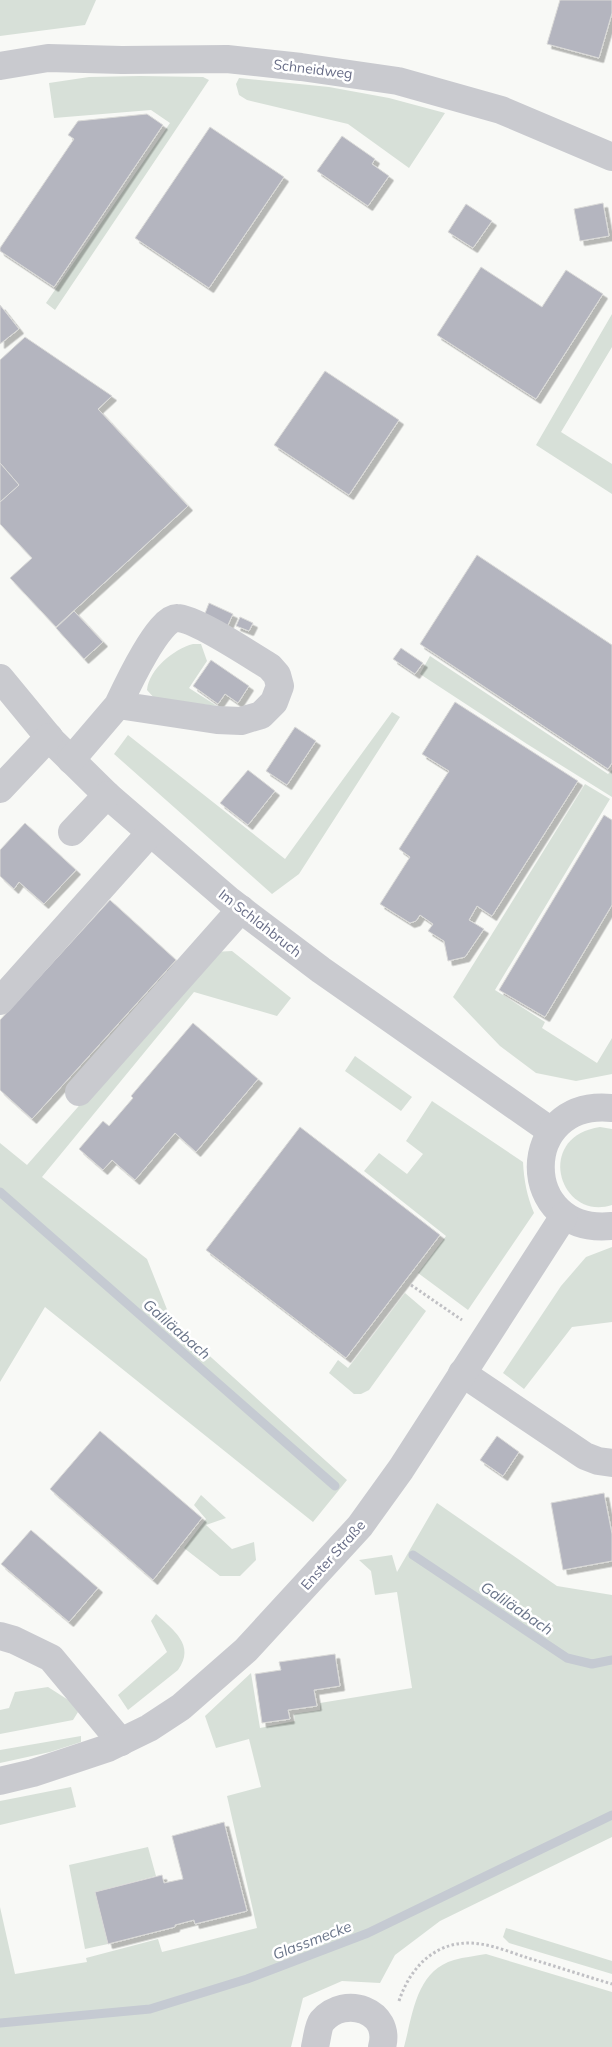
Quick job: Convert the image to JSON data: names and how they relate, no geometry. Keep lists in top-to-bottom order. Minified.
{"streets":{"street":["Schneidweg","Im Schlahbruch","Enster Straße"]},"water":["Galiläabach","Glassmecke"]}
